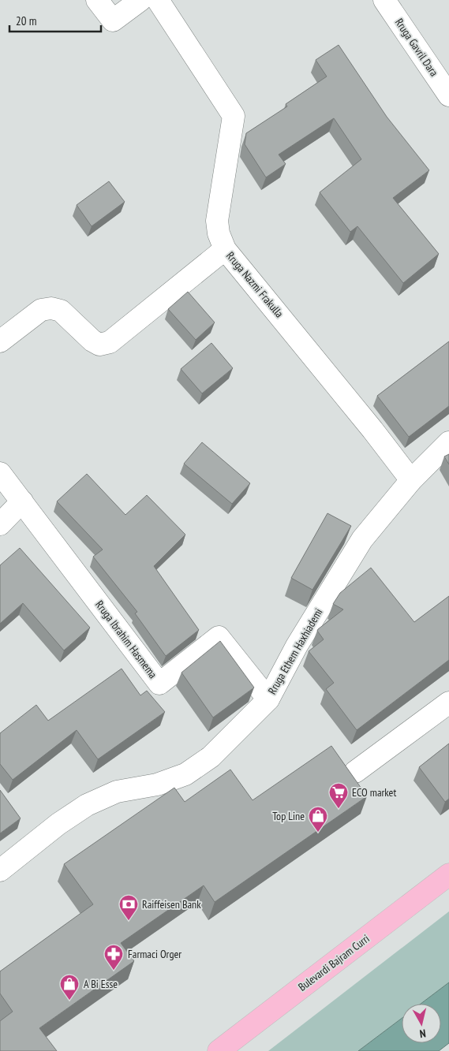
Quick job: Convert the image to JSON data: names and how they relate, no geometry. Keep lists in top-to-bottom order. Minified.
{"streets":{"main road":["Bulevardi Bajram Curri"],"street":["Rruga Gavril Dara","Rruga Nazmi Frakulla","Rruga Ibrahim Hasmema","Rruga Ethem Haxhiademi"]},"crossings":[["Rruga Nazmi Frakulla","Rruga Ethem Haxhiademi"],["Rruga Ibrahim Hasmema","Rruga Ethem Haxhiademi"]],"places":{"supermarket":["ECO market"],"shop":["Top Line","A Bi Esse"],"bank":["Raiffeisen Bank"],"pharmacy":["Farmaci Orger"]},"scale_bar":"20 m","north":"bottom"}
